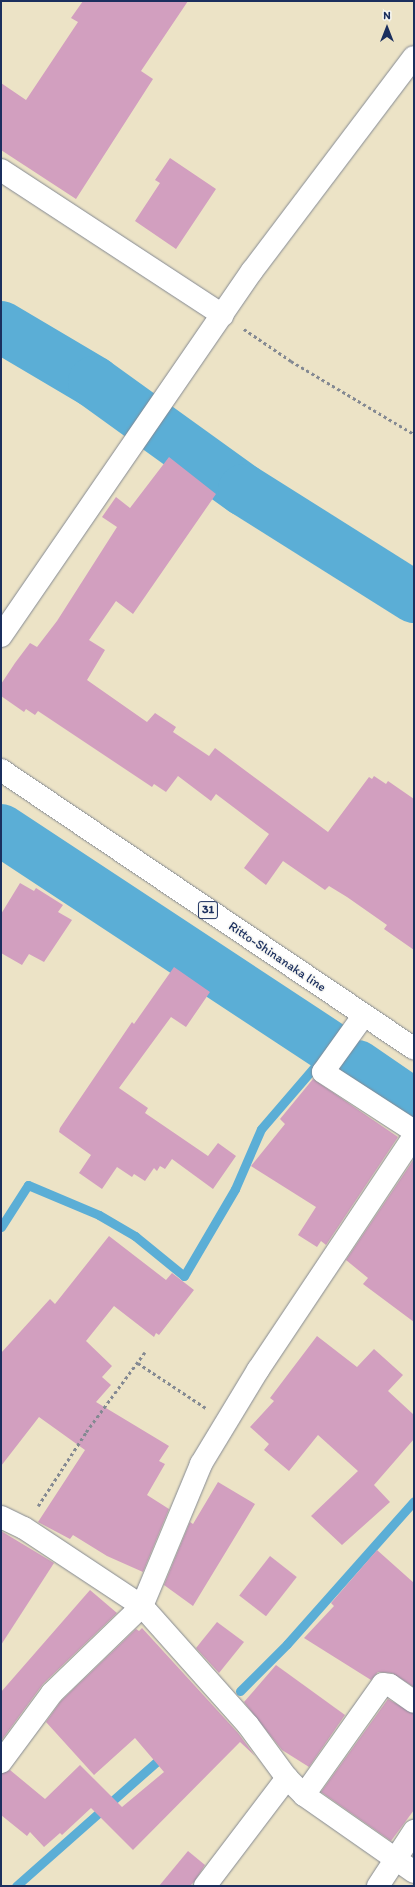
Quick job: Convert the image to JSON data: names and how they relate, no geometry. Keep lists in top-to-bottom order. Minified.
{"streets":{"street":["31","Ritto-Shinanaka line"]},"north":"top"}
